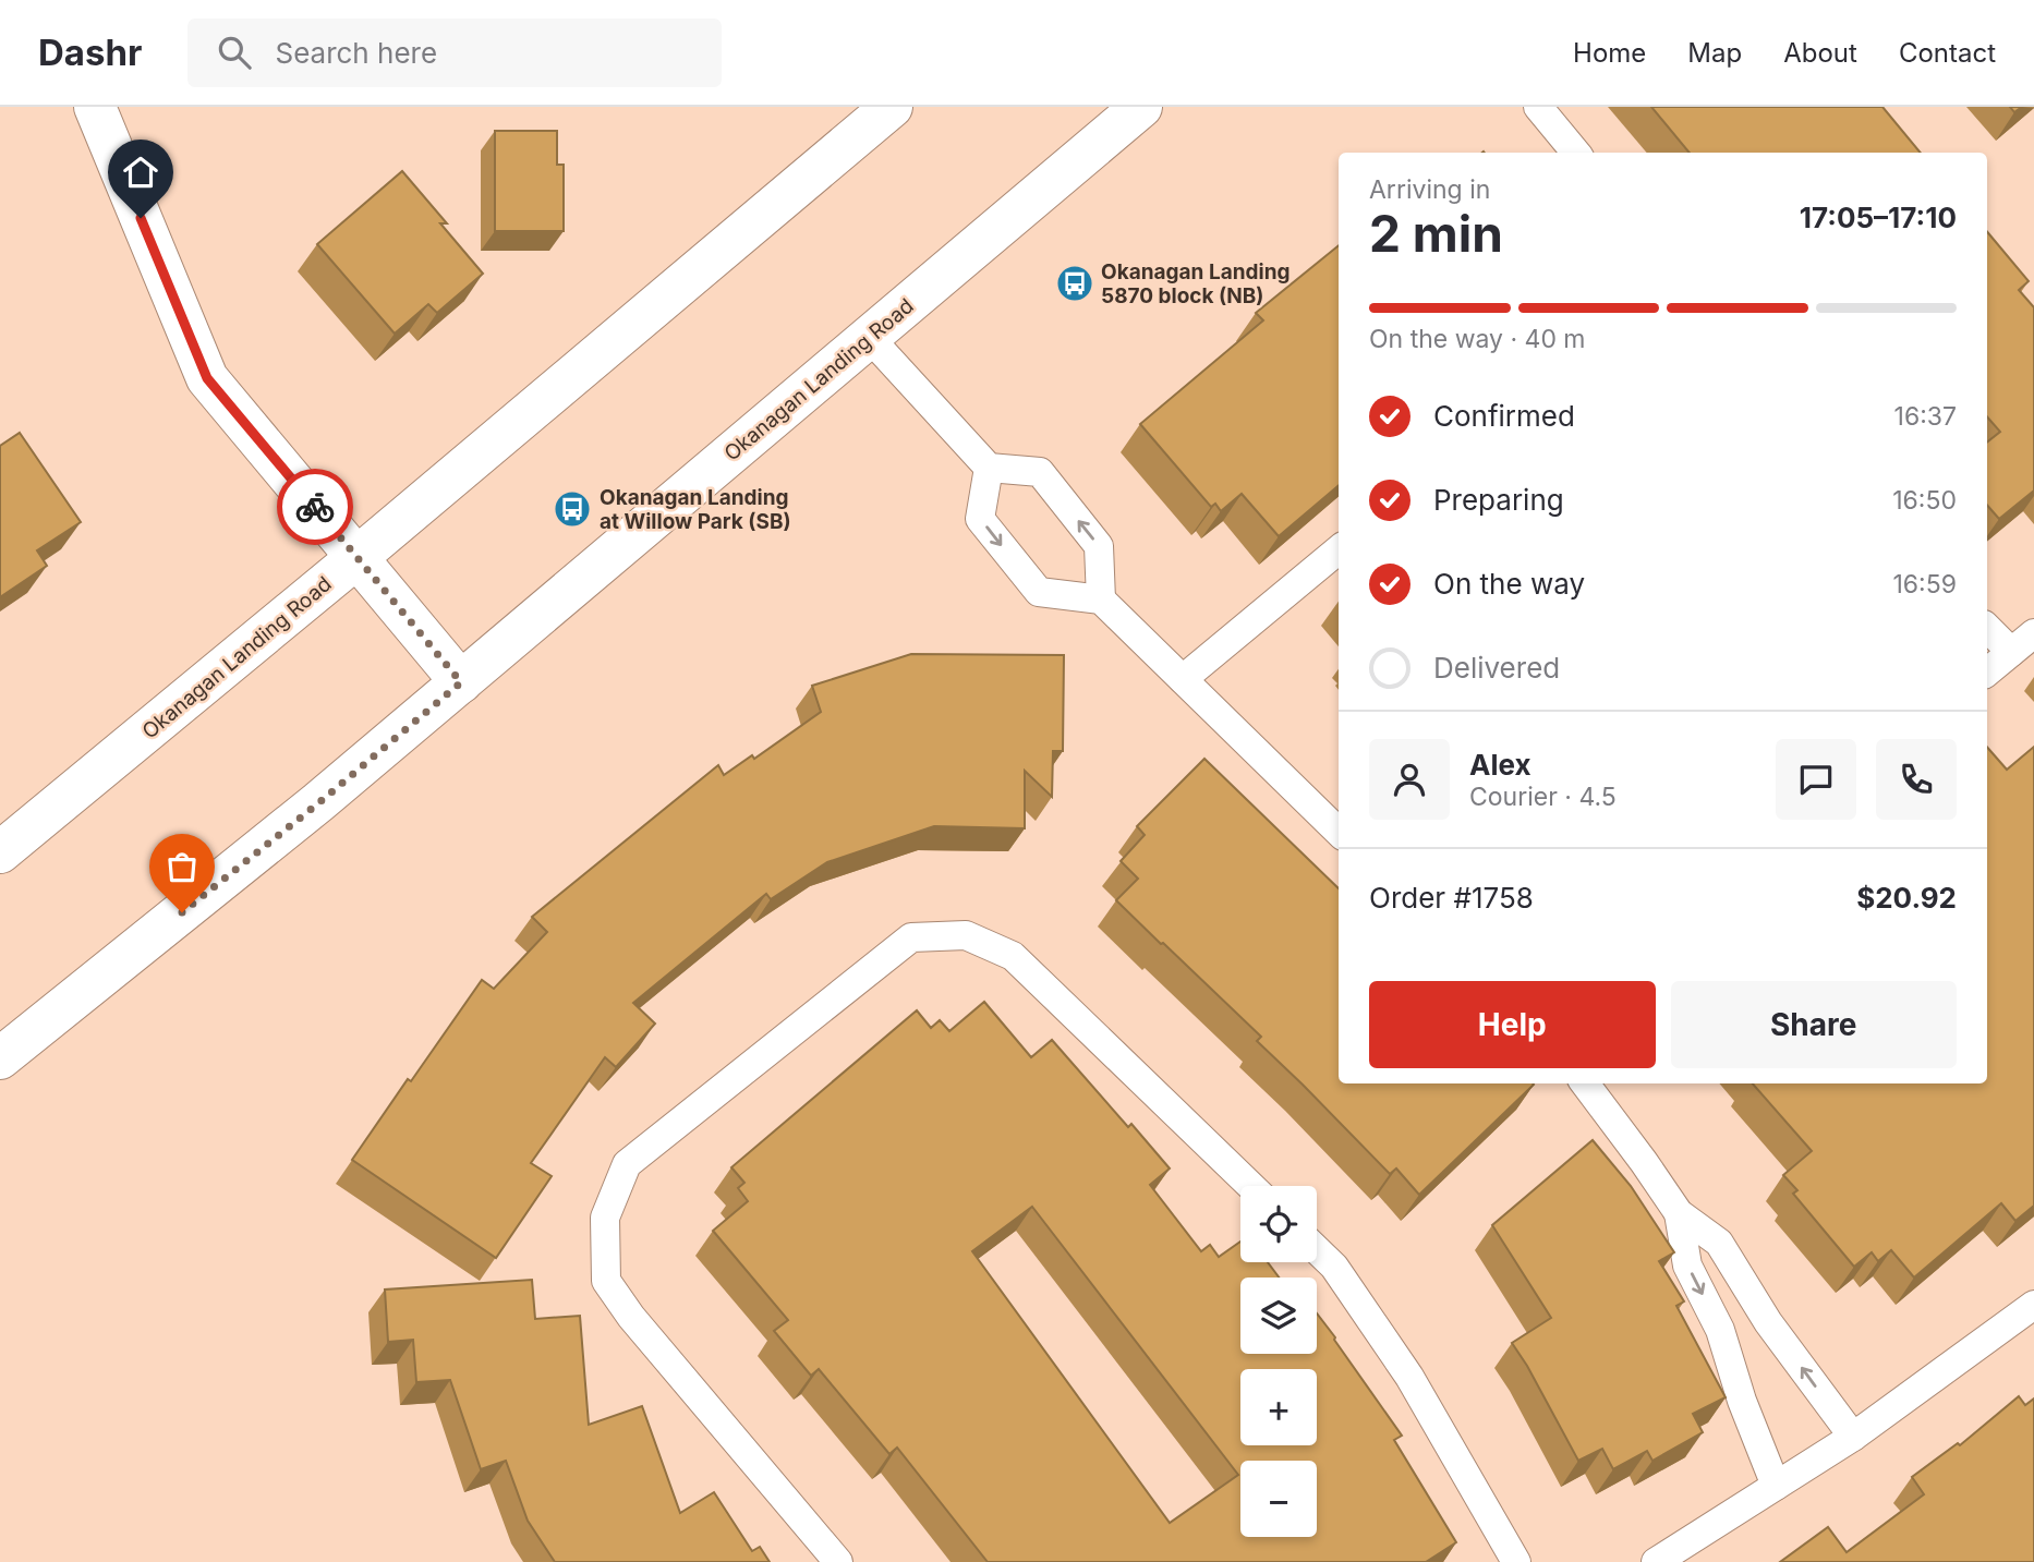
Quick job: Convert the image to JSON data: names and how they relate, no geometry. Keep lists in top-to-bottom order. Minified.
{"streets":{"street":["Okanagan Landing Road"]},"places":{"bus stop":["Okanagan Landing 5870 block (NB)","Okanagan Landing at Willow Park (SB)"]},"page":{"header":"Dashr","search":"Search here","nav":["Home","Map","About","Contact"],"heading":["2 min","Arriving in","17:05–17:10"],"panel":["Alex","Courier · 4.5","Order #1758","$20.92"],"bar":"On the way · 40 m","list":[["Confirmed","16:37"],["Preparing","16:50"],["On the way","16:59"],"Delivered"],"buttons":["Help","Share"],"map_buttons":["+","−"]}}
